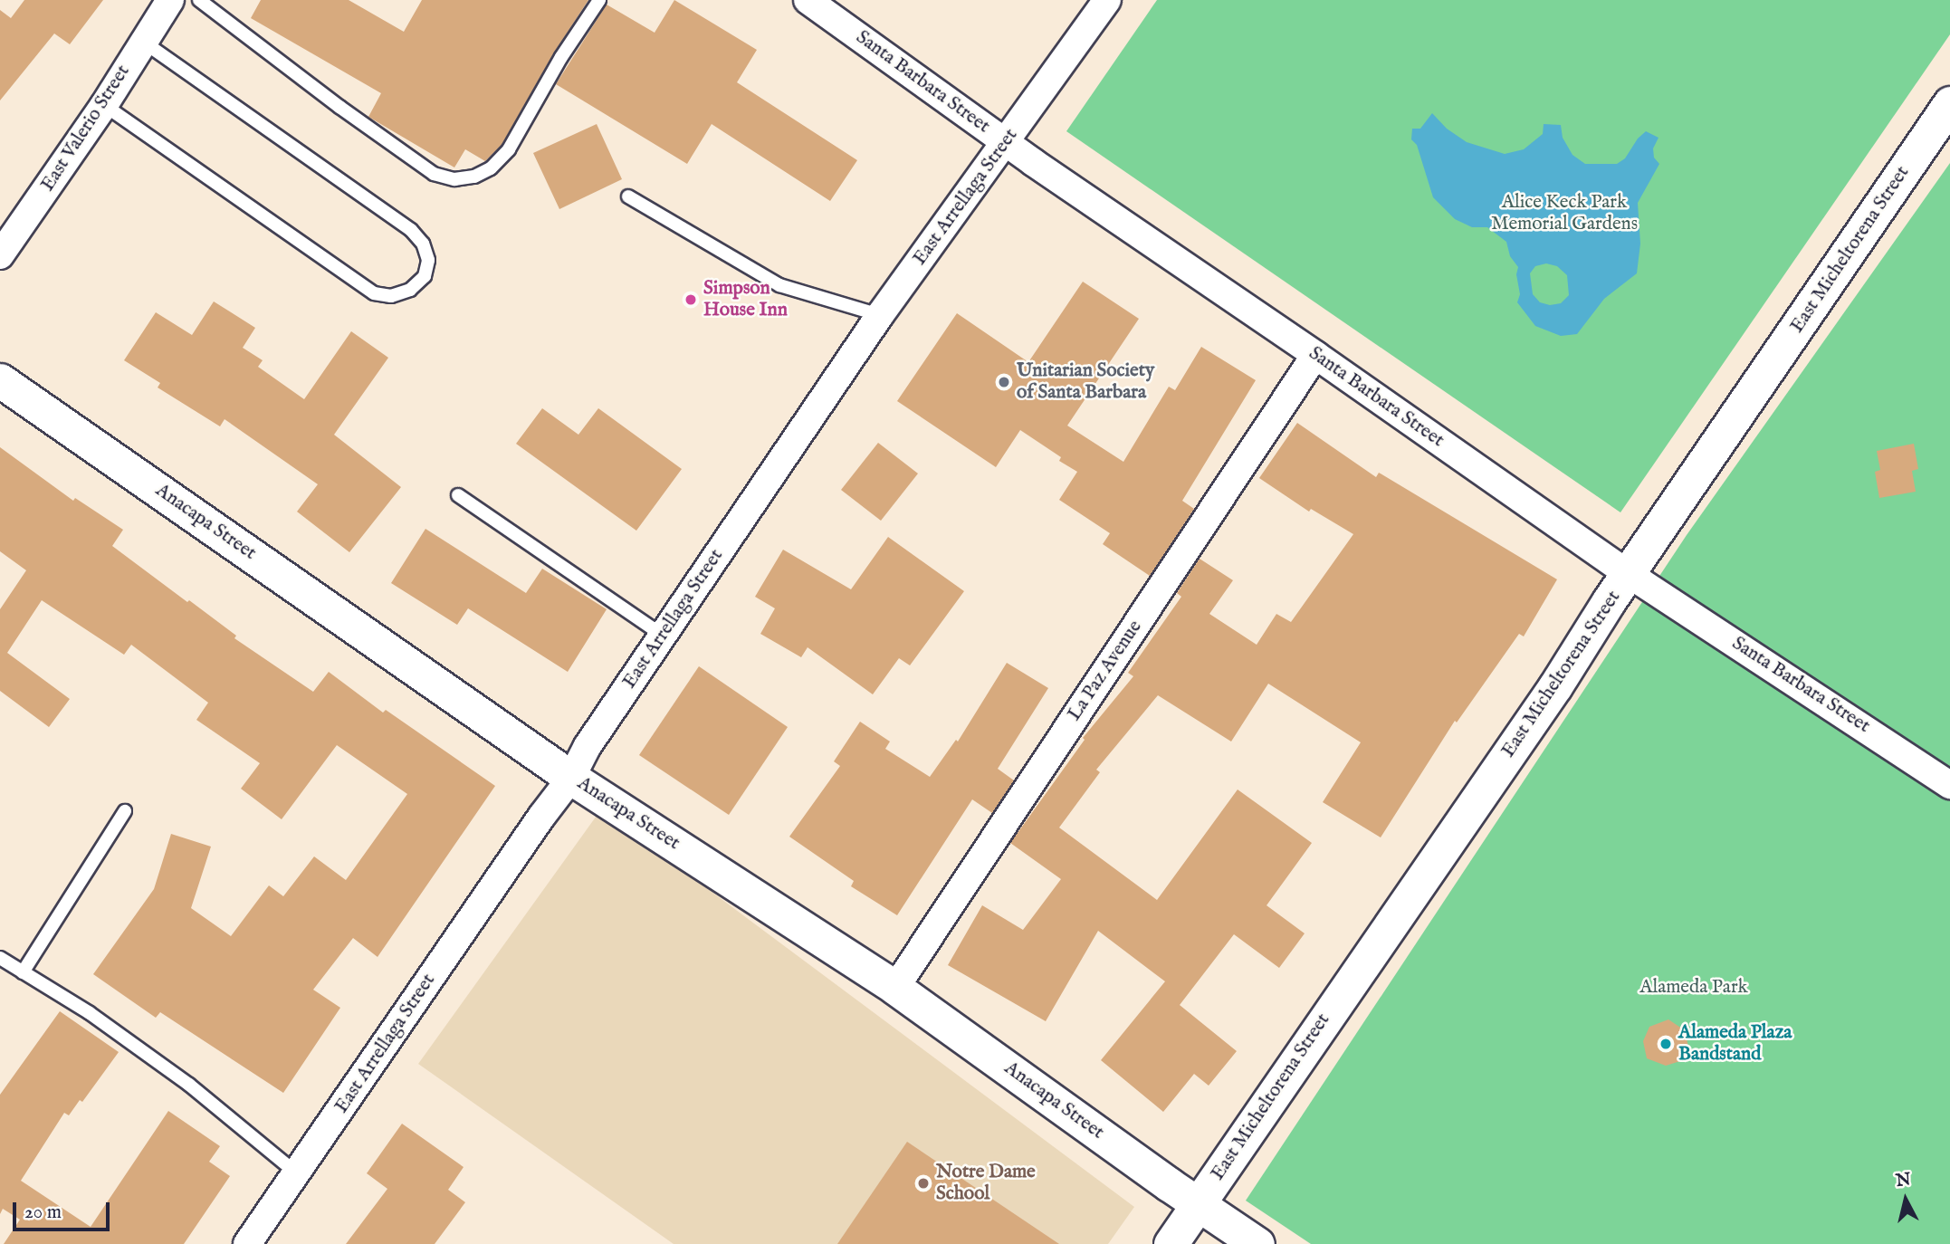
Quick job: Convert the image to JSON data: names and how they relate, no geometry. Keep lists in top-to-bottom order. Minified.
{"streets":{"street":["Santa Barbara Street","East Valerio Street","East Arrellaga Street","East Micheltorena Street","Anacapa Street","La Paz Avenue"]},"crossings":[["Santa Barbara Street","East Arrellaga Street"],["Santa Barbara Street","East Micheltorena Street"],["Santa Barbara Street","La Paz Avenue"],["East Arrellaga Street","Anacapa Street"],["East Micheltorena Street","Anacapa Street"],["Anacapa Street","La Paz Avenue"]],"parks":["Alice Keck Park Memorial Gardens","Alameda Park"],"places":["Simpson House Inn","Unitarian Society of Santa Barbara","Alameda Plaza Bandstand","Notre Dame School"],"scale_bar":"20 m","north":"top"}
